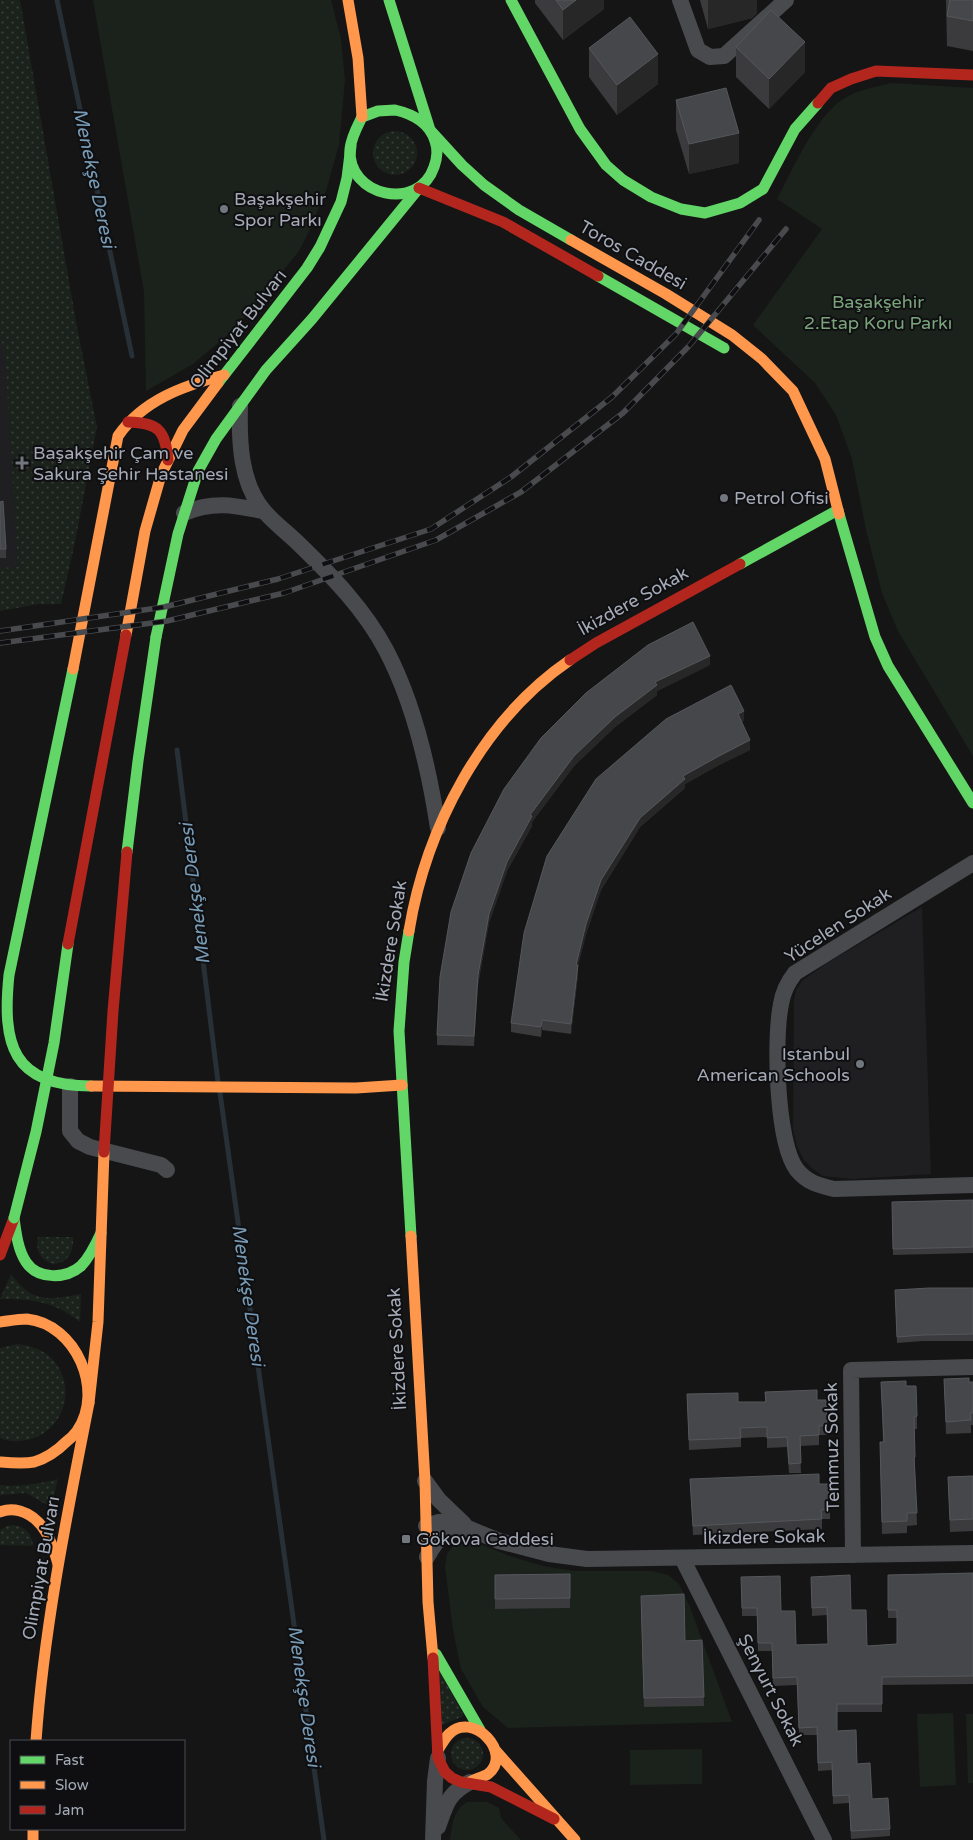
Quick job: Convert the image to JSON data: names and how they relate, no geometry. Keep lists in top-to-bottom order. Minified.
{"streets":{"main road":["Toros Caddesi","Olimpiyat Bulvarı","İkizdere Sokak"],"street":["Yücelen Sokak","Temmuz Sokak","Şenyurt Sokak"]},"crossings":[["Toros Caddesi","Olimpiyat Bulvarı"],["Toros Caddesi","İkizdere Sokak"],["İkizdere Sokak","Temmuz Sokak"],["İkizdere Sokak","Şenyurt Sokak"]],"water":["Menekşe Deresi"],"parks":["Başakşehir 2.Etap Koru Parkı"],"places":{"other":["Başakşehir Spor Parkı","Petrol Ofisi","Istanbul American Schools"],"health":["Başakşehir Çam ve Sakura Şehir Hastanesi"],"transit":["Gökova Caddesi"]},"legend":["Fast","Slow","Jam"]}
